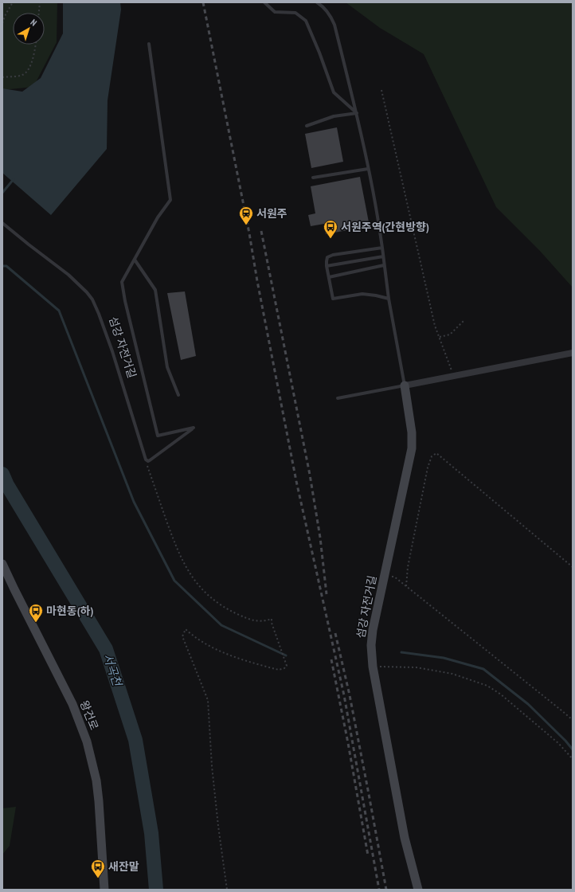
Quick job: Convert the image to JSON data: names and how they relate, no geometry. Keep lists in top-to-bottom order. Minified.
{"streets":{"street":["섬강 자전거길","왕건로"]},"water":["서곡천"],"places":{"station":["서원주"],"bus stop":["서원주역(간현방향)","마현동(하)","새잔말"]},"north":"top right"}
